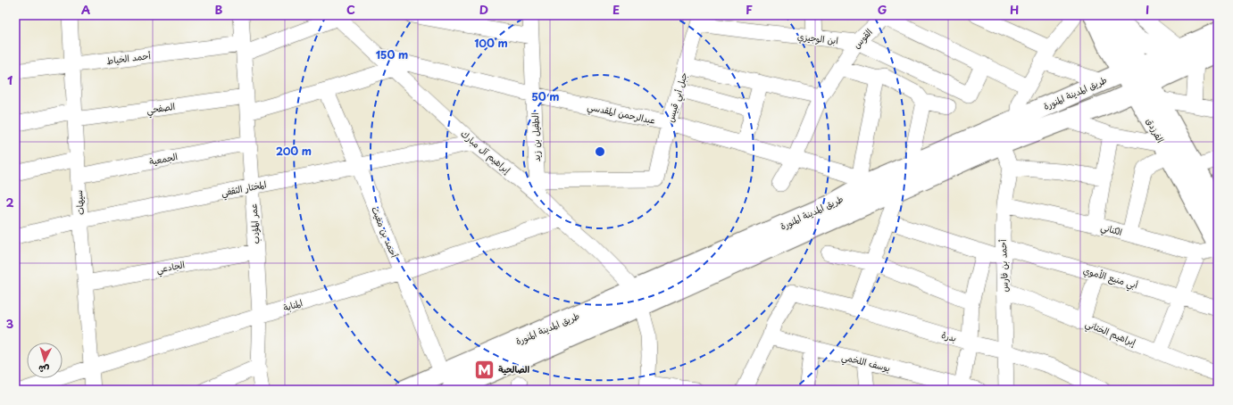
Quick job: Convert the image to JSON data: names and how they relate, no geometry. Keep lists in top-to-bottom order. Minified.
{"streets":{"main road":["طريق المدينة المنورة","الفرزدق"],"street":["ابن الوجيزي","القوس","أحمد الخياط","جبل أبي قبيس","الصفحي","عبدالرحمن المقدسي","الطفيل بن زيد","إبراهيم آل مبارك","الجمعية","المختار الثقفي","سيهات","عمر المؤدب","الكناني","أحمد بن مغيث","أحمد بن فارس","الجادعي","أبي منيع الأموي","المنابة","إبراهيم الختاني","بدرة","يوسف اللخمي"]},"crossings":[["ابن الوجيزي","القوس"],["ابن الوجيزي","جبل أبي قبيس"],["القوس","عبدالرحمن المقدسي"],["أحمد الخياط","إبراهيم آل مبارك"],["أحمد الخياط","سيهات"],["أحمد الخياط","عمر المؤدب"],["طريق المدينة المنورة","عبدالرحمن المقدسي"],["طريق المدينة المنورة","الفرزدق"],["طريق المدينة المنورة","إبراهيم آل مبارك"],["طريق المدينة المنورة","أحمد بن مغيث"],["جبل أبي قبيس","عبدالرحمن المقدسي"],["جبل أبي قبيس","الطفيل بن زيد"],["جبل أبي قبيس","إبراهيم آل مبارك"],["الصفحي","سيهات"],["الصفحي","عمر المؤدب"],["عبدالرحمن المقدسي","الطفيل بن زيد"],["عبدالرحمن المقدسي","إبراهيم آل مبارك"],["الطفيل بن زيد","إبراهيم آل مبارك"],["إبراهيم آل مبارك","المختار الثقفي"],["إبراهيم آل مبارك","المنابة"],["الجمعية","سيهات"],["الجمعية","عمر المؤدب"],["المختار الثقفي","سيهات"],["المختار الثقفي","عمر المؤدب"],["المختار الثقفي","أحمد بن مغيث"],["سيهات","الجادعي"],["سيهات","المنابة"],["عمر المؤدب","الجادعي"],["عمر المؤدب","المنابة"],["الكناني","أحمد بن فارس"],["أحمد بن مغيث","المنابة"],["أحمد بن فارس","أبي منيع الأموي"],["أحمد بن فارس","إبراهيم الختاني"],["أحمد بن فارس","بدرة"],["بدرة","يوسف اللخمي"]],"places":{"metro station":["الصالحية"]},"north":"bottom","grid":{"columns":["A","B","C","D","E","F","G","H","I"],"rows":["1","2","3"]},"rings":["100 m","150 m","50 m","200 m"]}
